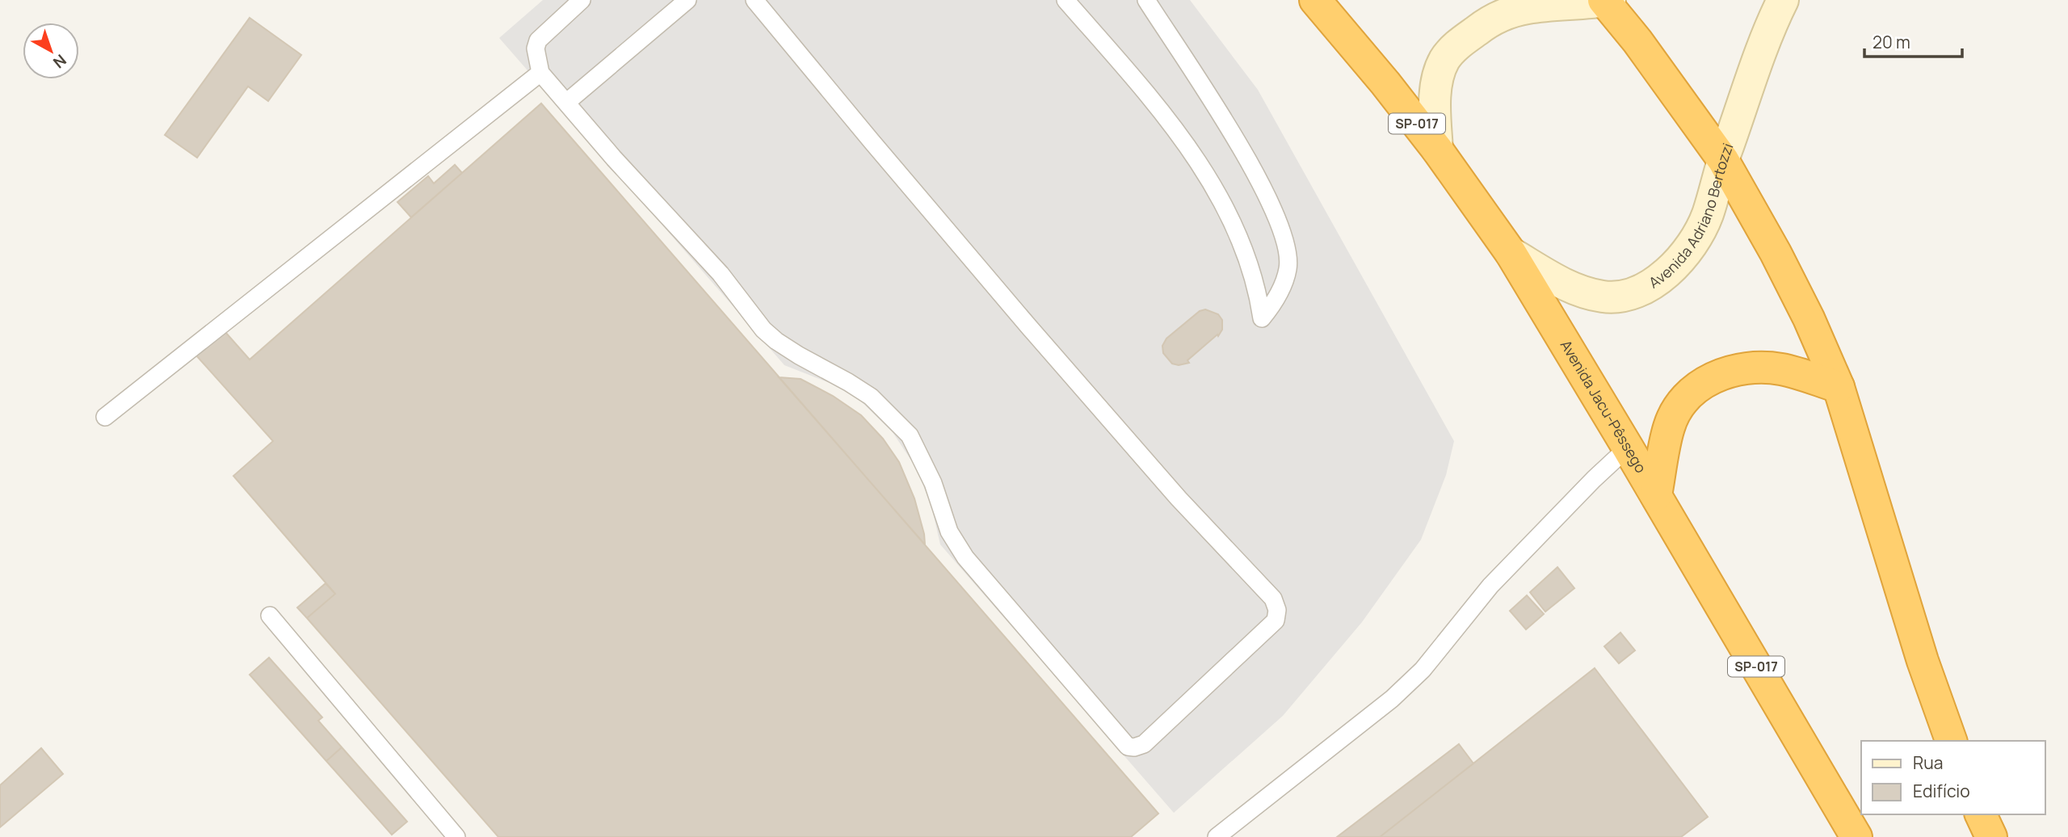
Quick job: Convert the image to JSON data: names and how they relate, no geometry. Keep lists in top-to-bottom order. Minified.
{"streets":{"highway":["SP-017","Avenida Jacu-Pêssego"],"main road":["Avenida Adriano Bertozzi"]},"crossings":[["Avenida Adriano Bertozzi","Avenida Jacu-Pêssego"]],"legend":["Rua","Edifício"],"scale_bar":"20 m","north":"bottom right"}
